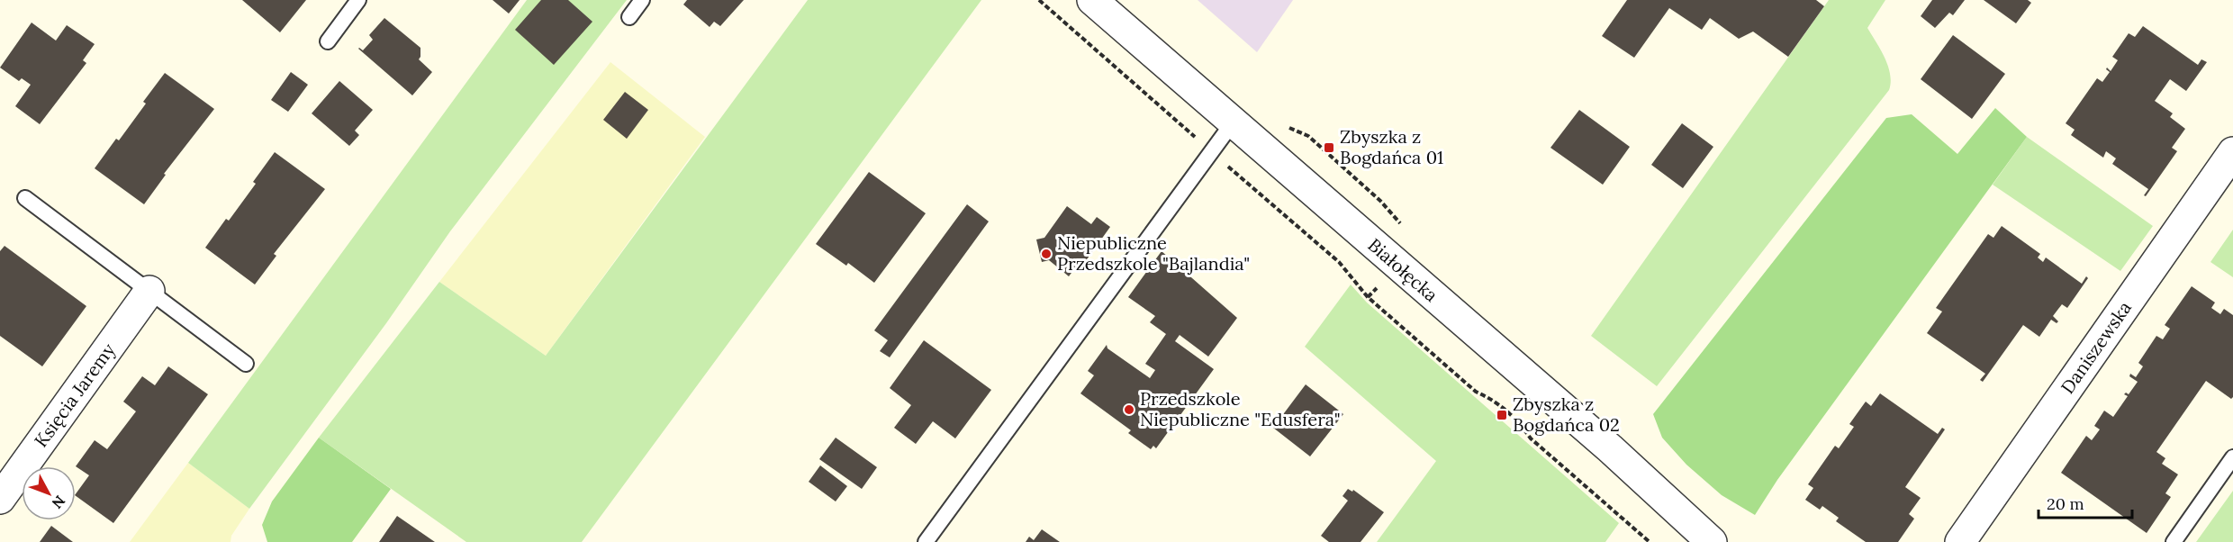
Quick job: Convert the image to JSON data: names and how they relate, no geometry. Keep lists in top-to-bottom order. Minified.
{"streets":{"street":["Białołęcka","Daniszewska","Księcia Jaremy"]},"places":{"transit":["Zbyszka z Bogdańca 01","Zbyszka z Bogdańca 02"],"other":["Niepubliczne Przedszkole \"Bajlandia\"","Przedszkole Niepubliczne \"Edusfera\""]},"scale_bar":"20 m","north":"bottom right"}
